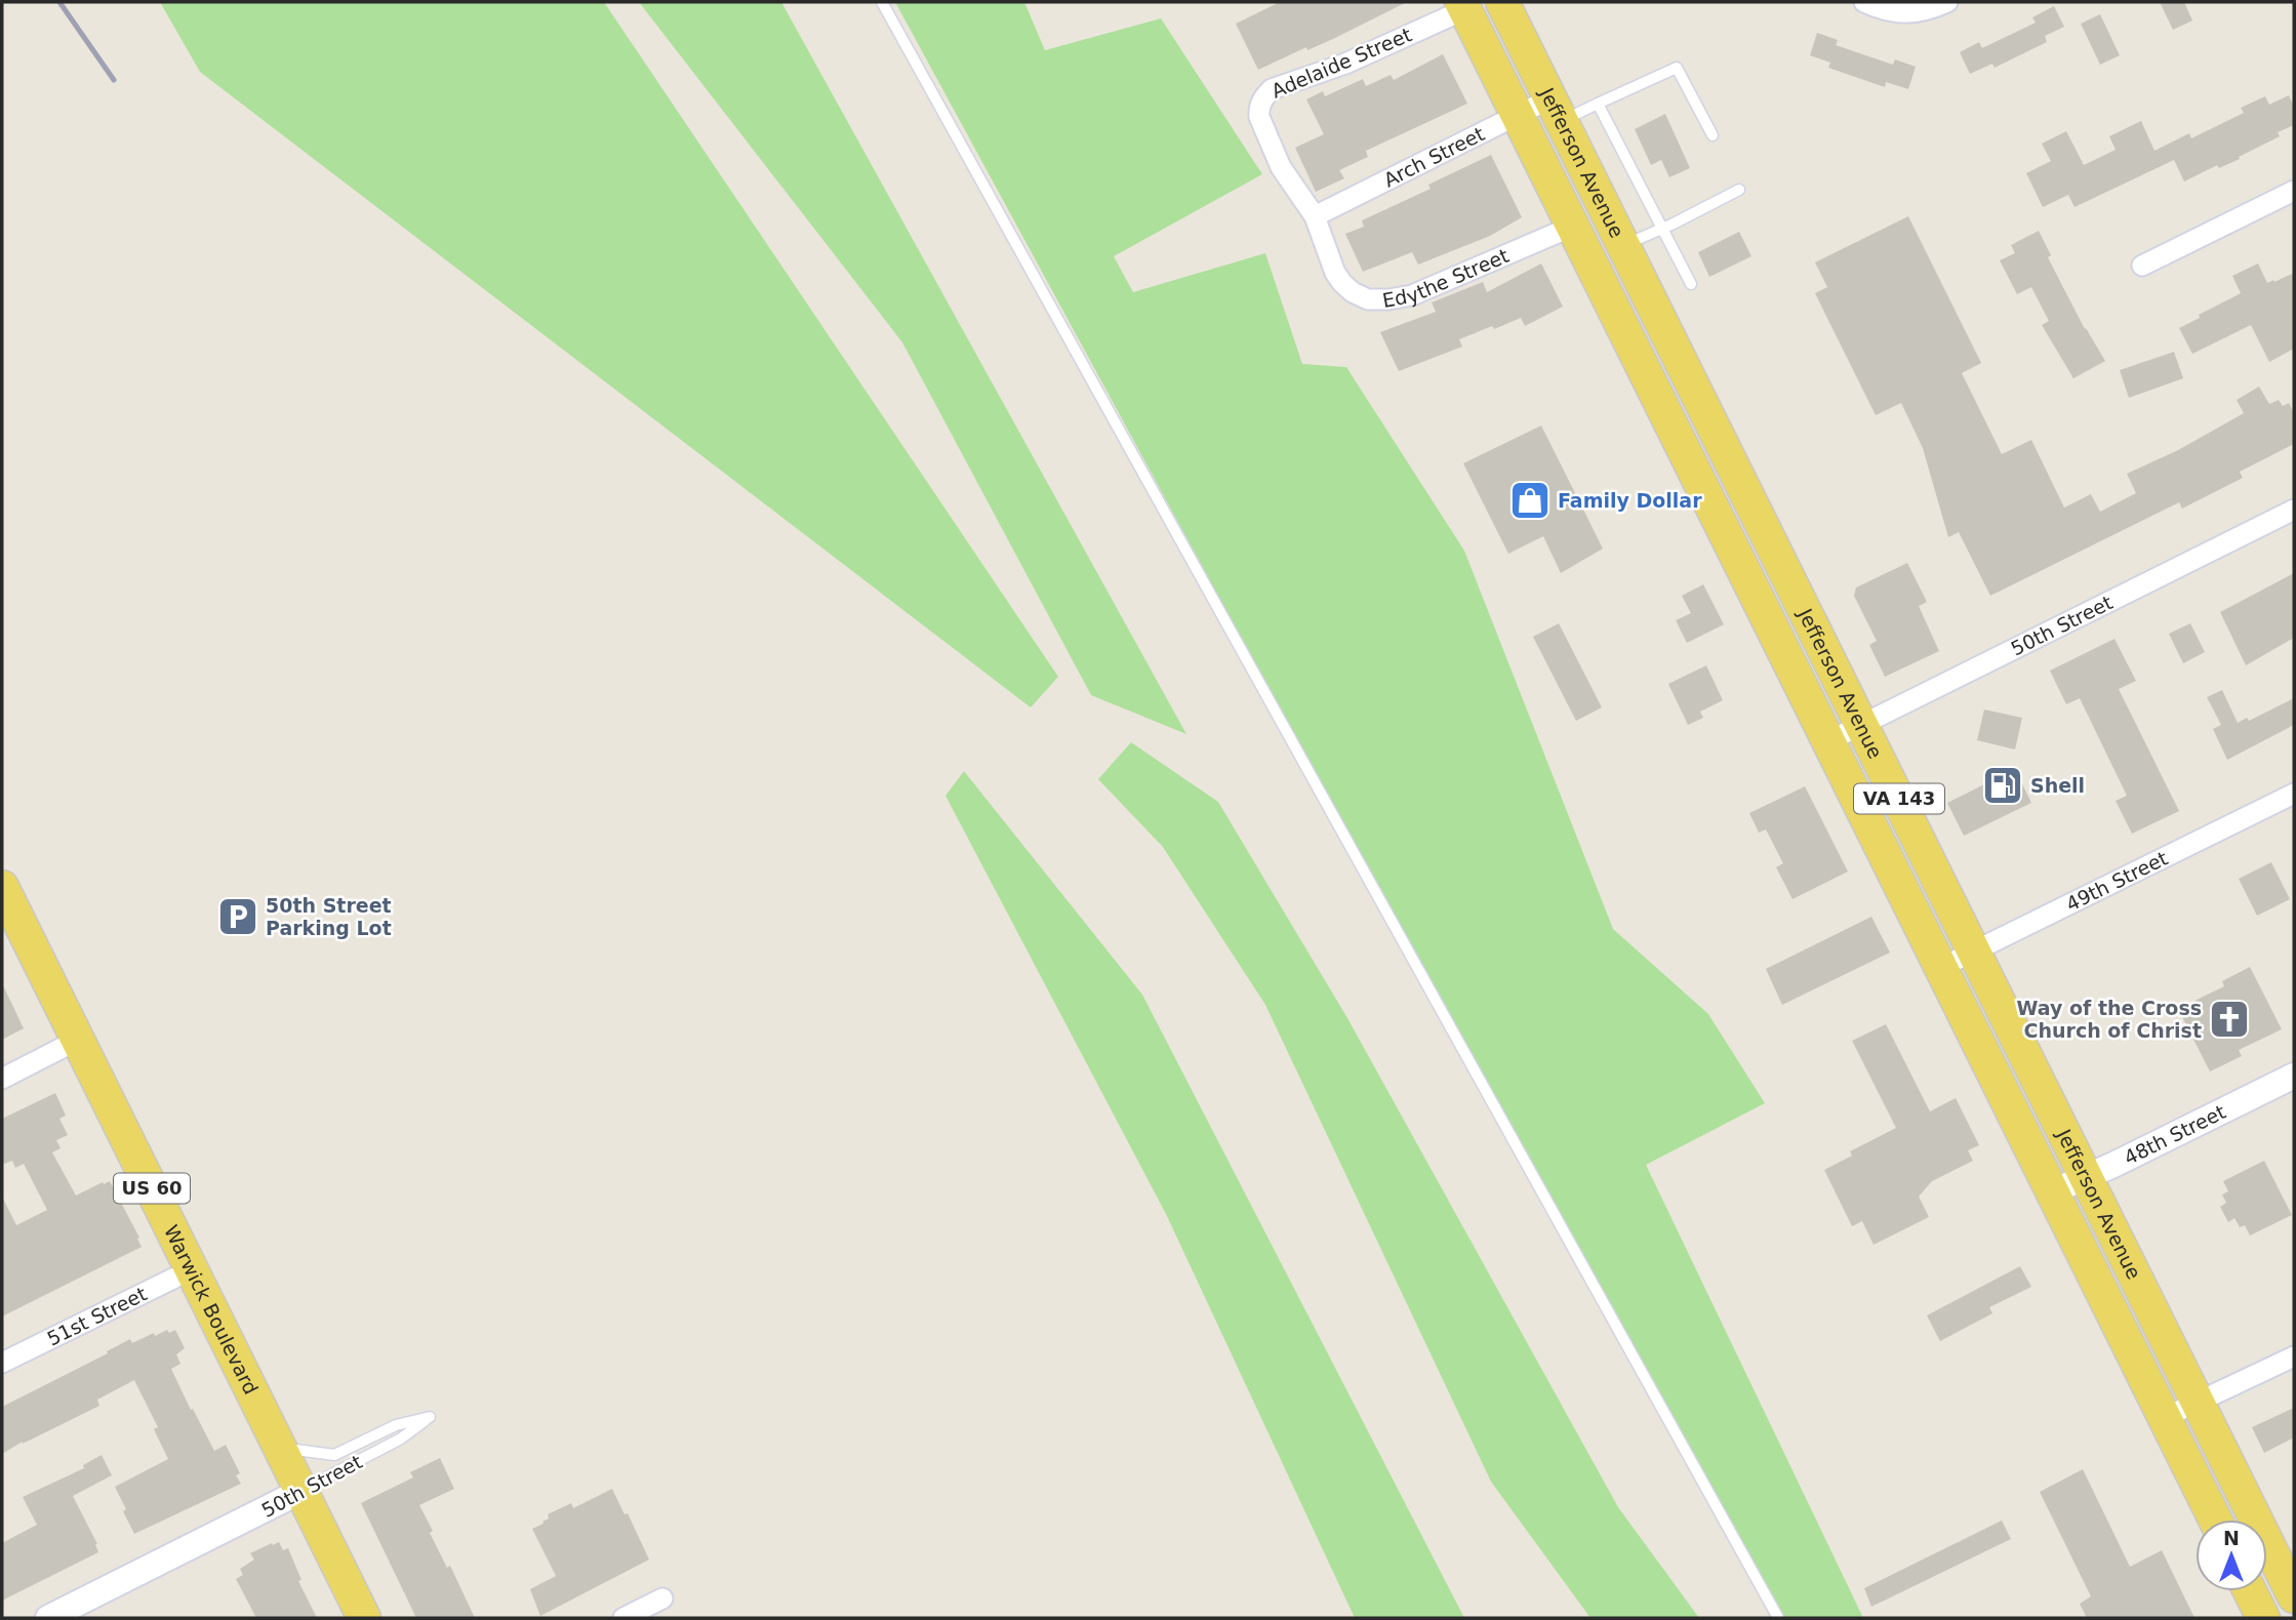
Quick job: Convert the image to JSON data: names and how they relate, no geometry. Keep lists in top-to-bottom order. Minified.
{"streets":{"main road":["Jefferson Avenue","VA 143","US 60","Warwick Boulevard"],"street":["Adelaide Street","Arch Street","Edythe Street","50th Street","49th Street","48th Street","51st Street"]},"crossings":[["Adelaide Street","Arch Street"],["Adelaide Street","Jefferson Avenue"],["Adelaide Street","Edythe Street"],["Arch Street","Jefferson Avenue"],["Arch Street","Edythe Street"],["Jefferson Avenue","Edythe Street"],["Jefferson Avenue","50th Street"],["Jefferson Avenue","49th Street"],["Jefferson Avenue","48th Street"],["50th Street","Warwick Boulevard"],["Warwick Boulevard","51st Street"]],"places":{"shop":["Family Dollar"],"fuel station":["Shell"],"parking":["50th Street Parking Lot"],"church":["Way of the Cross Church of Christ"]},"north":"top"}
